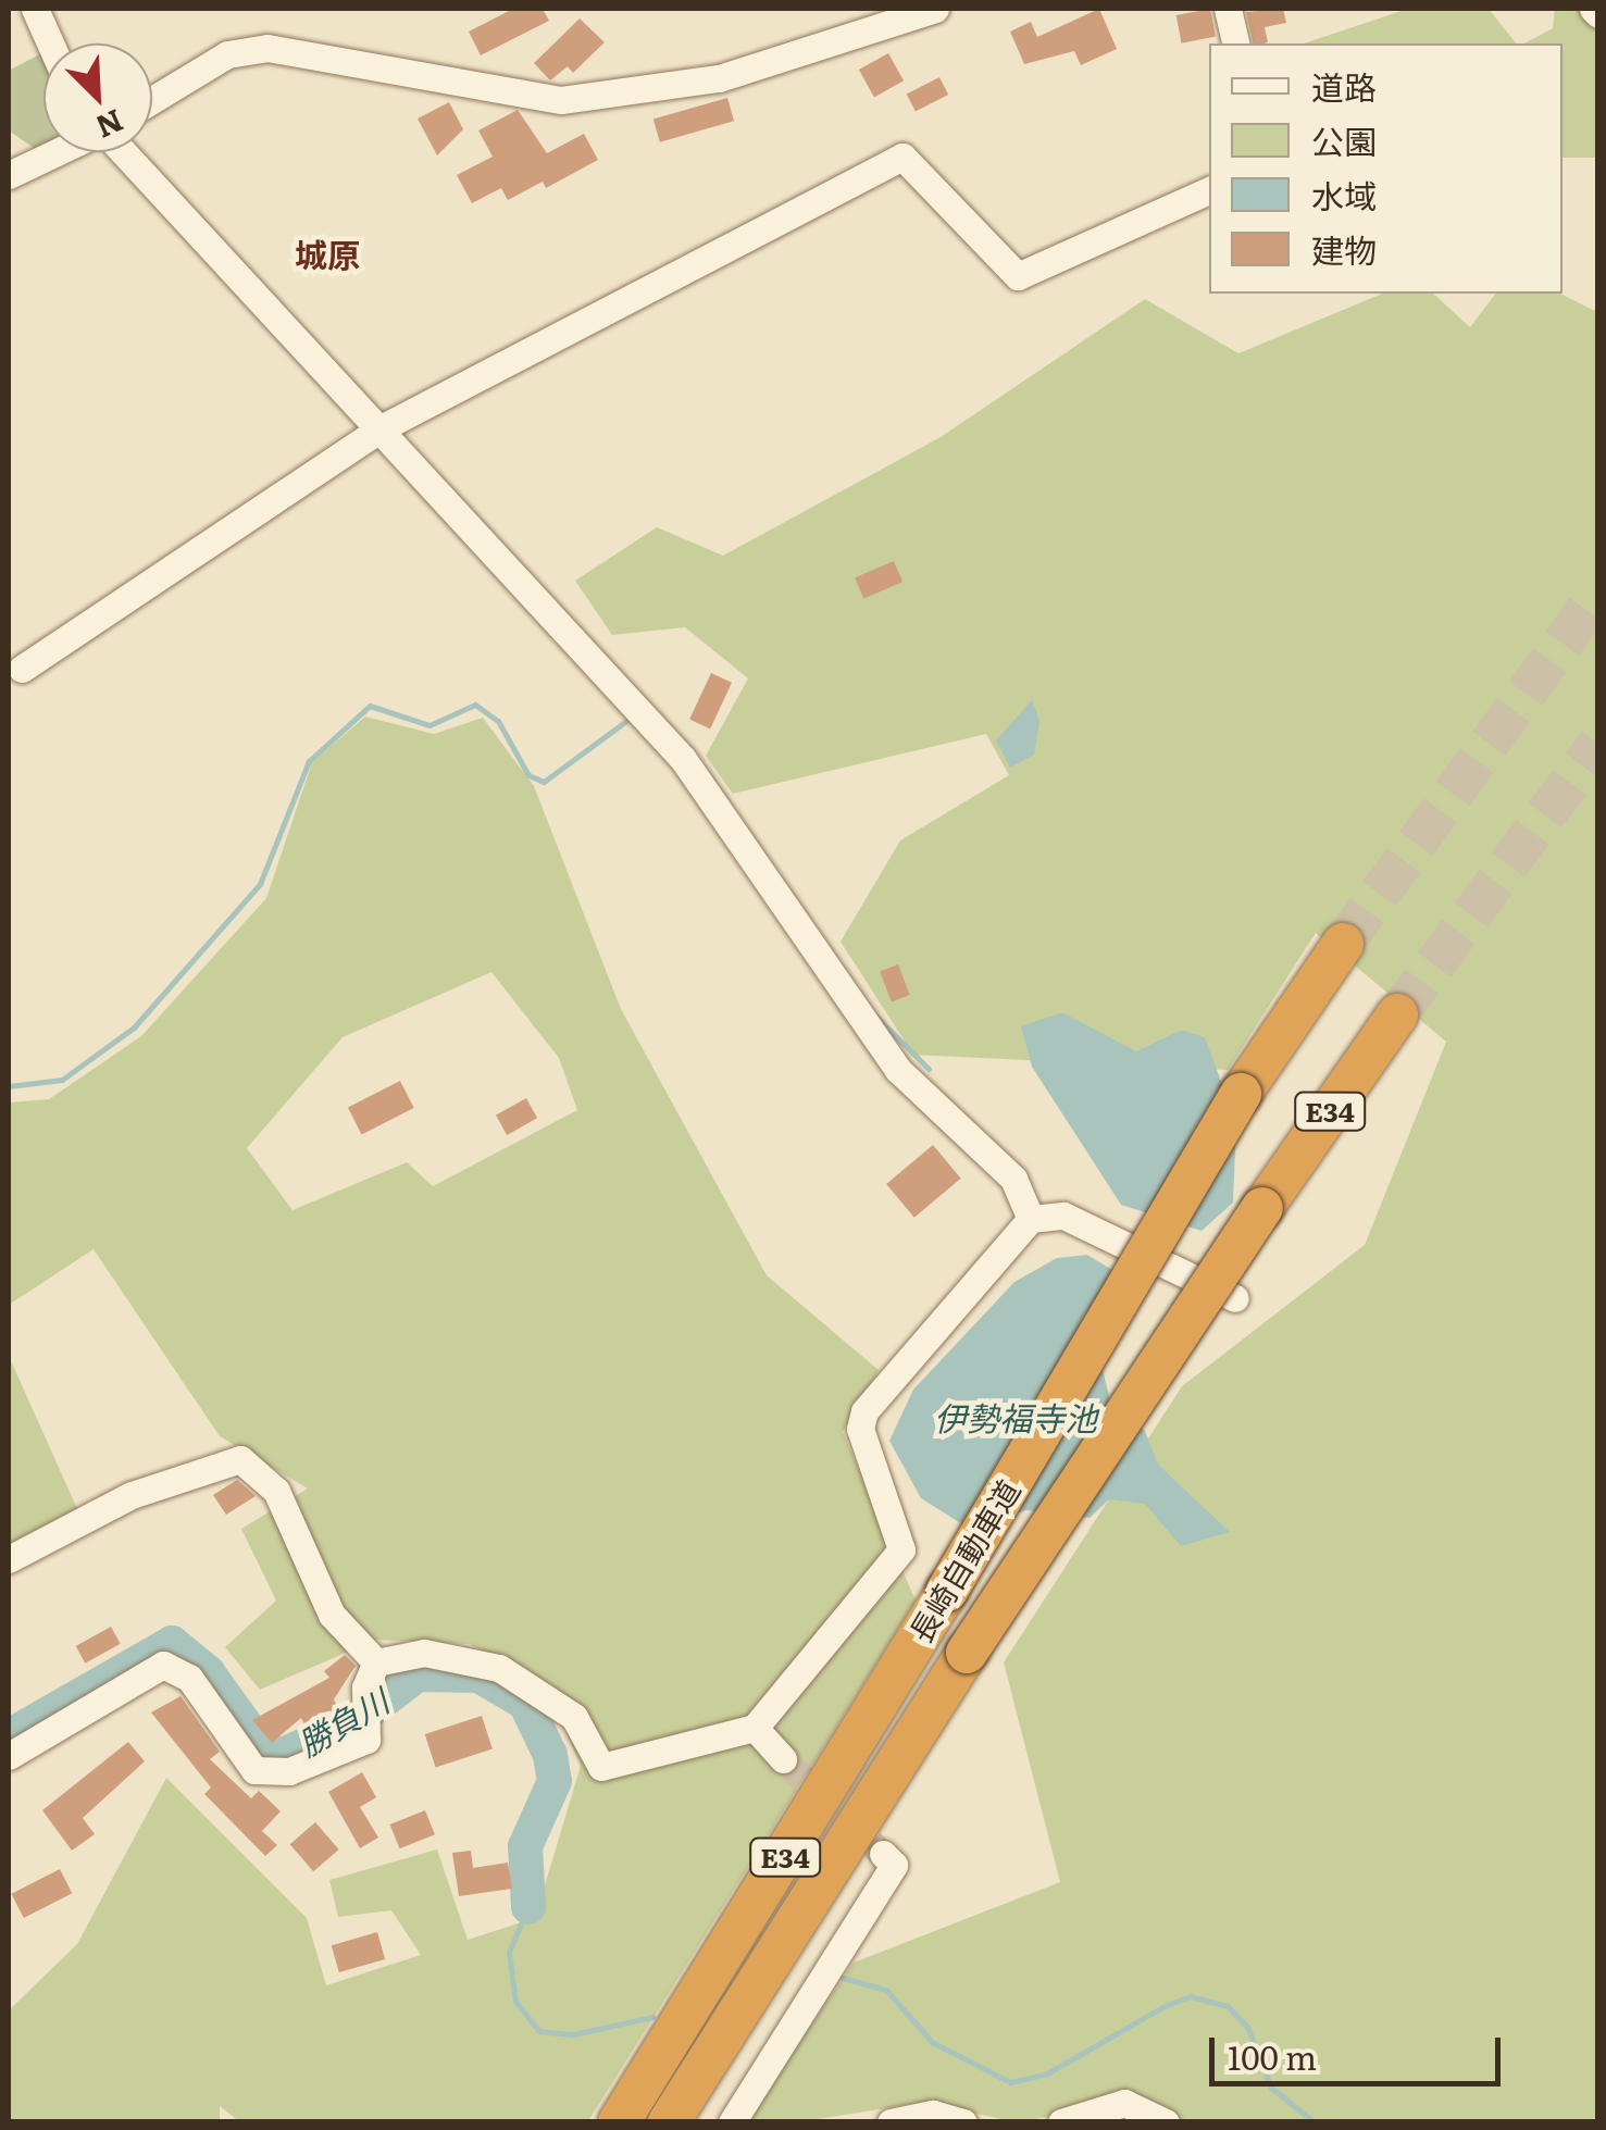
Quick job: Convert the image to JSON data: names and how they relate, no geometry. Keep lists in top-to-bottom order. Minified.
{"streets":{"highway":["E34","長崎自動車道"]},"districts":["城原"],"water":["伊勢福寺池","勝負川"],"legend":["道路","公園","水域","建物"],"scale_bar":"100 m","north":"bottom right"}
